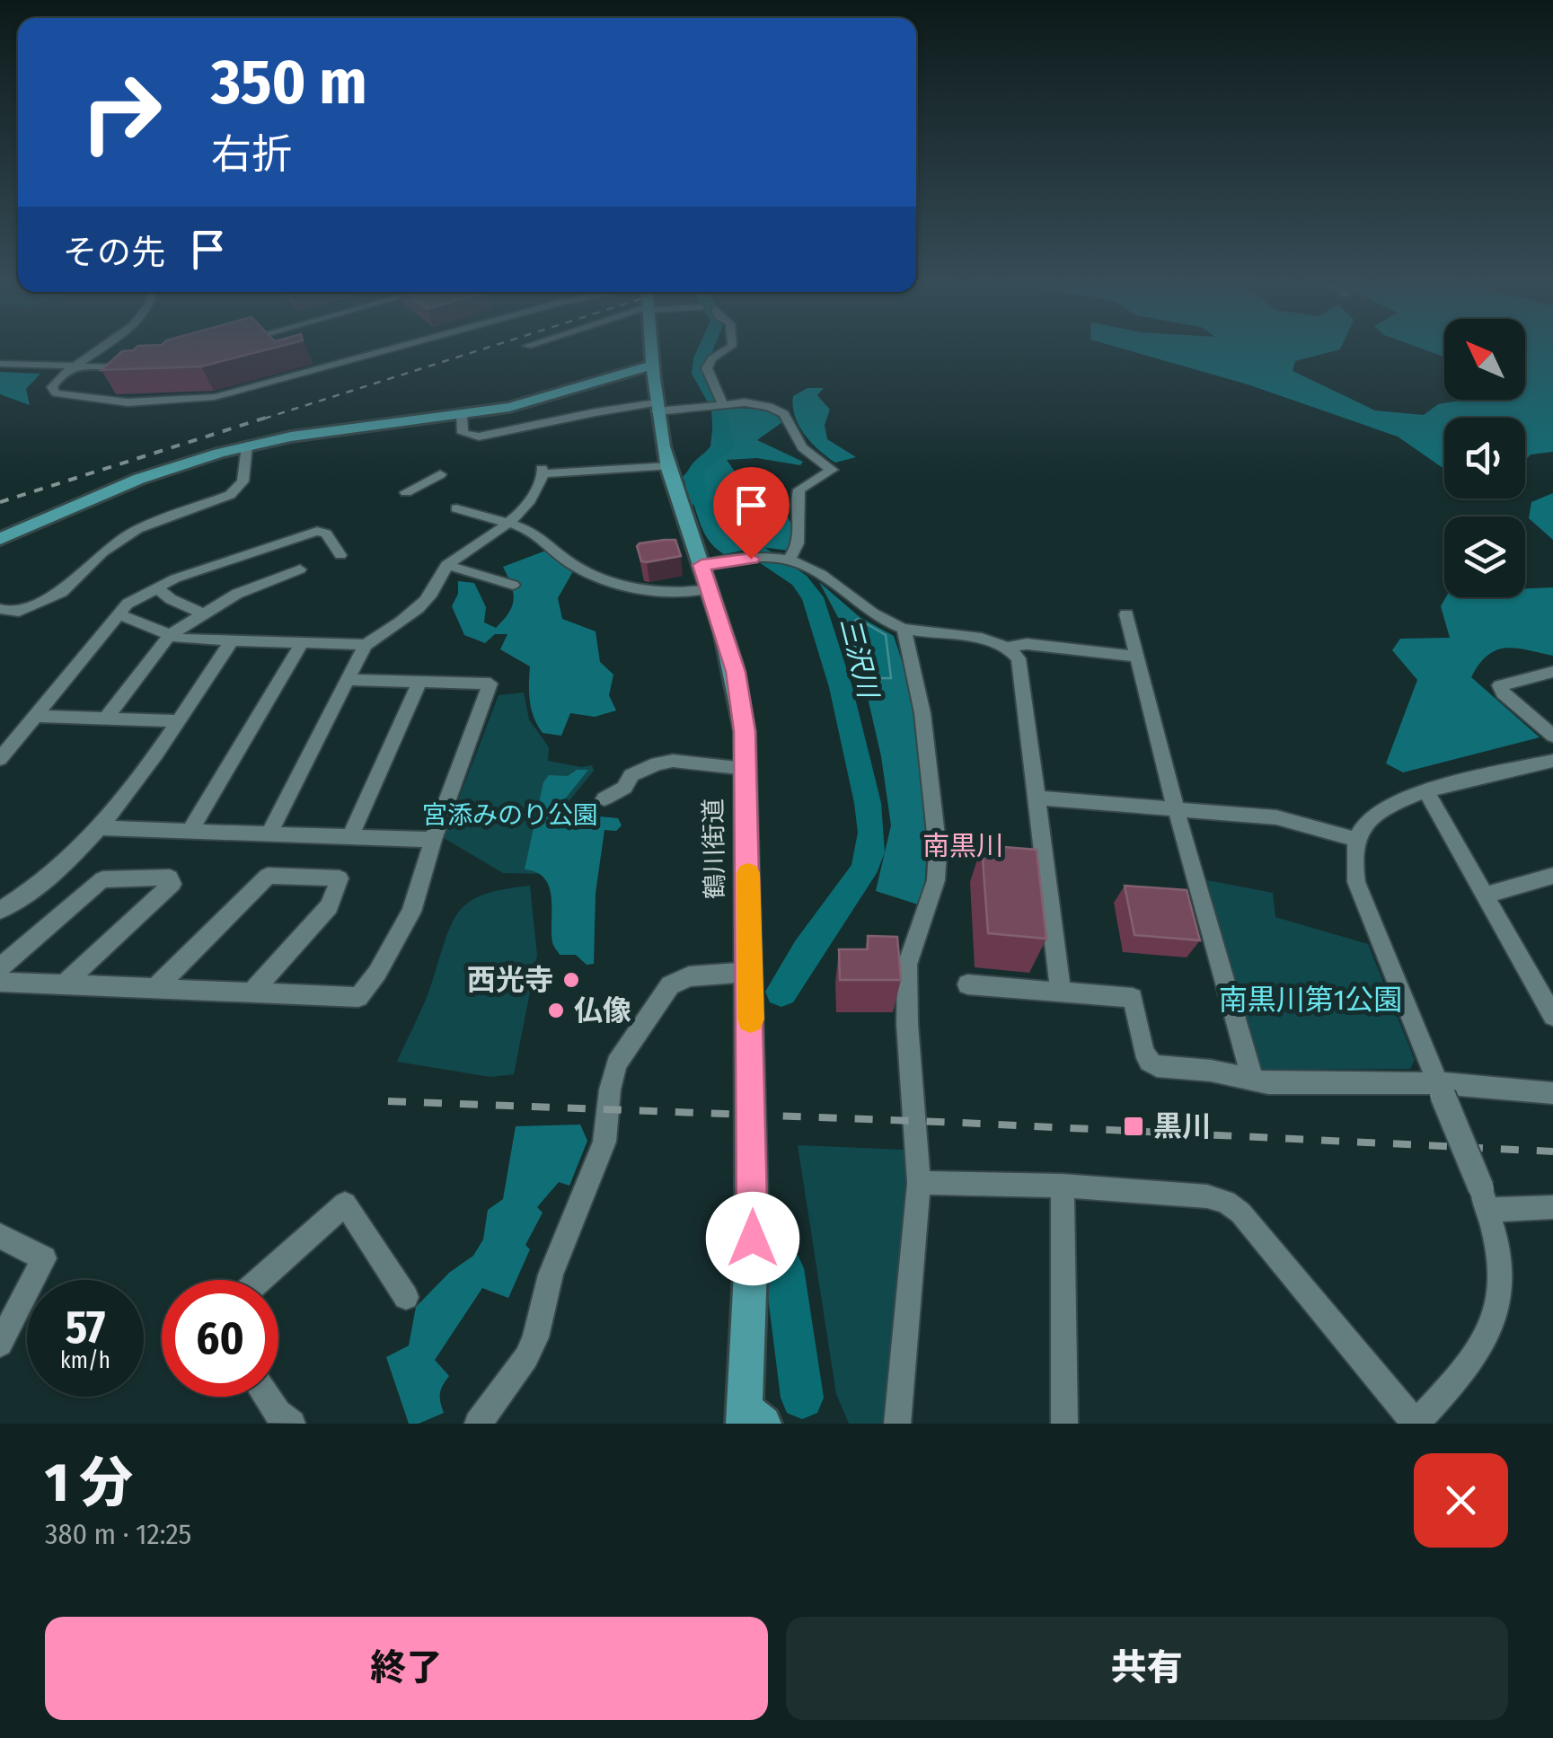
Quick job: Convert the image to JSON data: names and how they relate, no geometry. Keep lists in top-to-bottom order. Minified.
{"streets":{"main road":["鶴川街道"]},"districts":["南黒川"],"water":["三沢川"],"parks":["宮添みのり公園","南黒川第1公園"],"places":{"other":["西光寺","仏像"],"transit":["黒川"]},"north":"top left","page":{"turn":["350 m","右折"],"then":"その先","speed":"57 km/h","limit":"60","heading":["1 分","380 m · 12:25"],"buttons":["終了","共有"]}}
